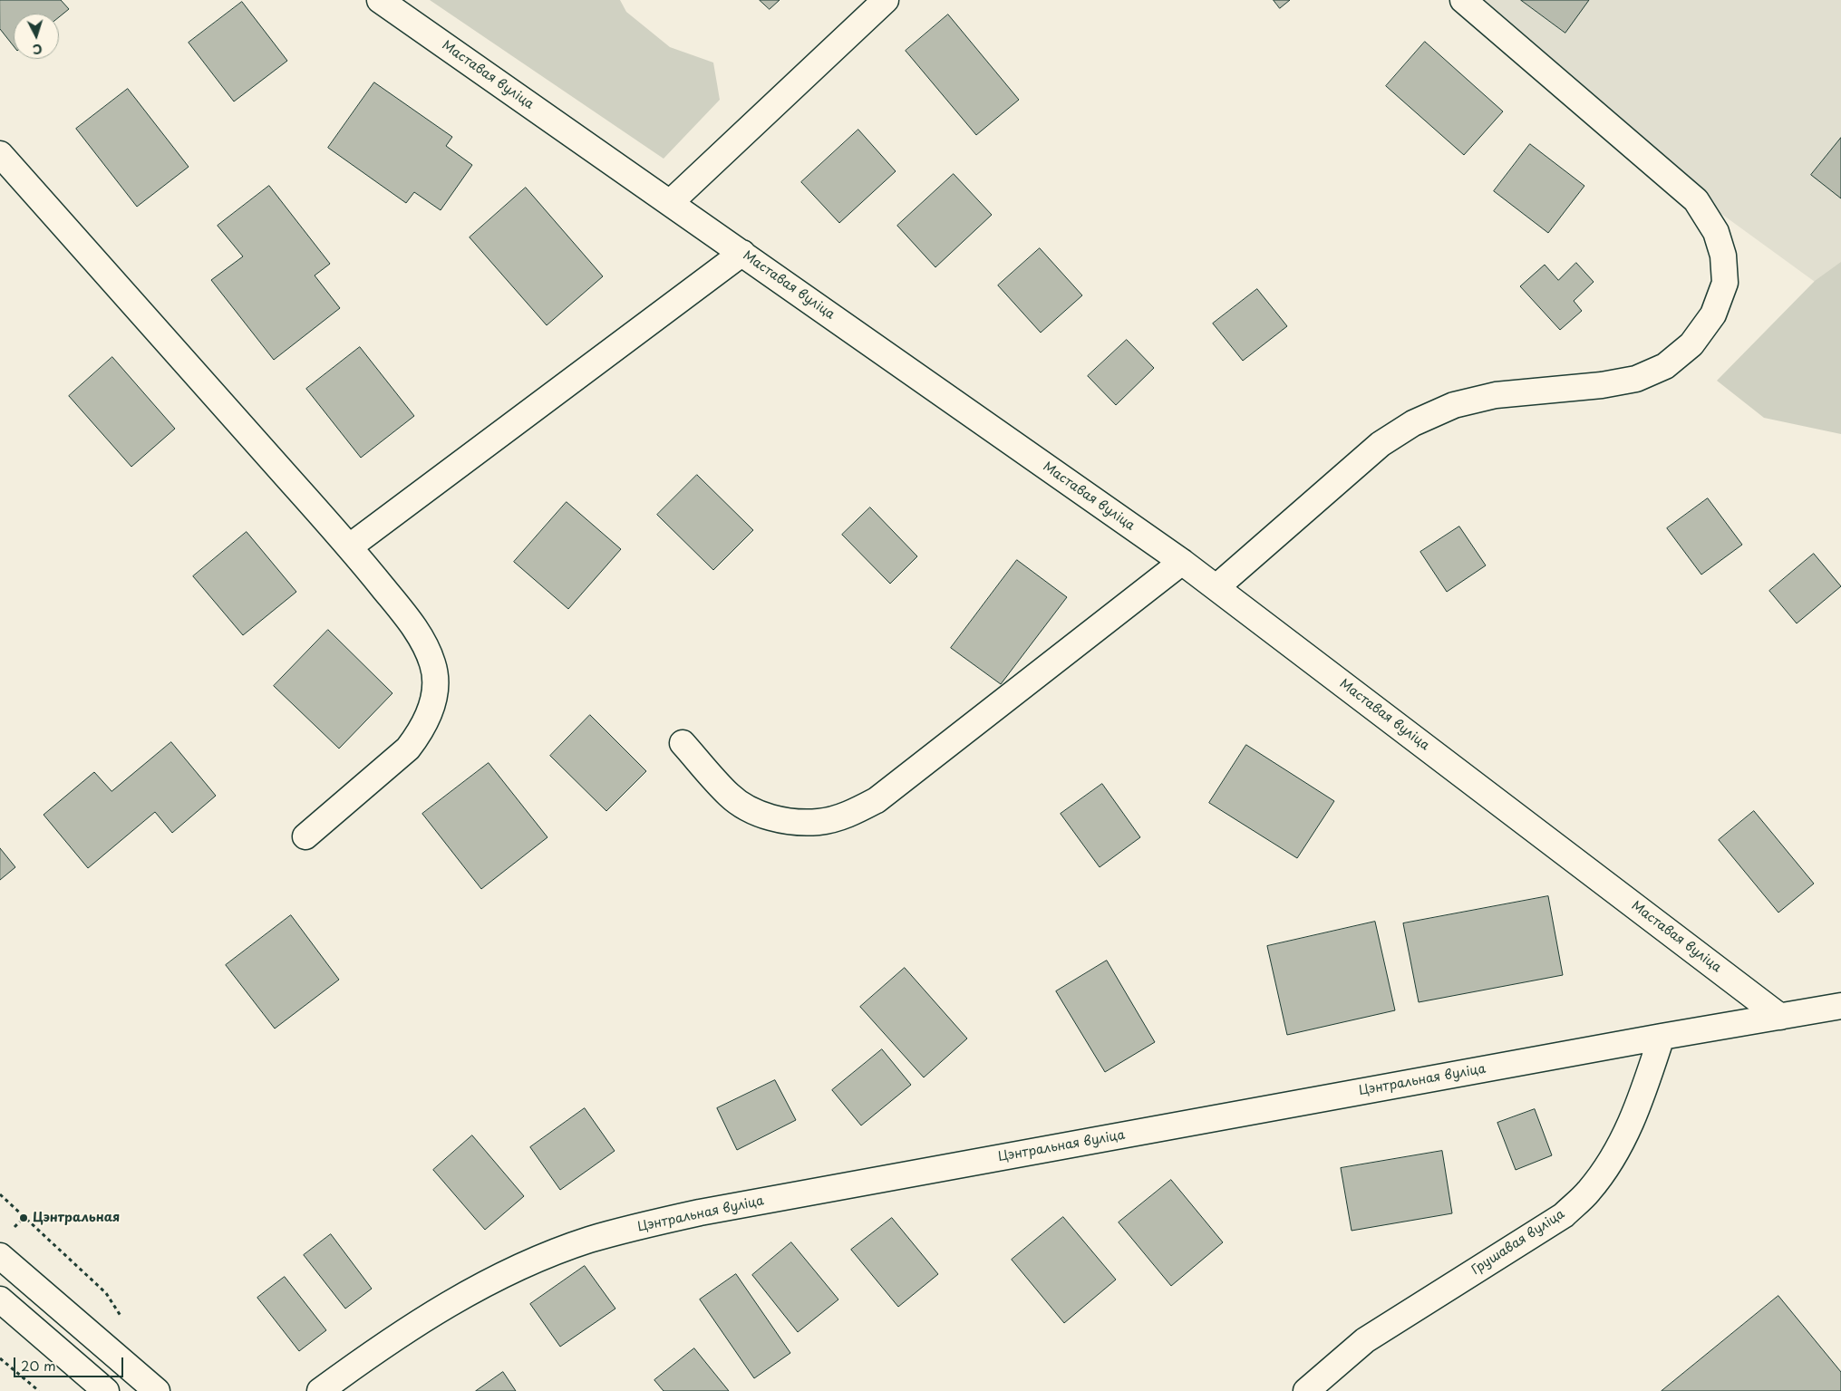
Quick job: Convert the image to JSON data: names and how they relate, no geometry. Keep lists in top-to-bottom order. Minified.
{"streets":{"street":["Маставая вуліца","Цэнтральная вуліца","Грушавая вуліца"]},"crossings":[["Маставая вуліца","Цэнтральная вуліца"],["Цэнтральная вуліца","Грушавая вуліца"]],"places":["Цэнтральная"],"scale_bar":"20 m","north":"bottom"}
